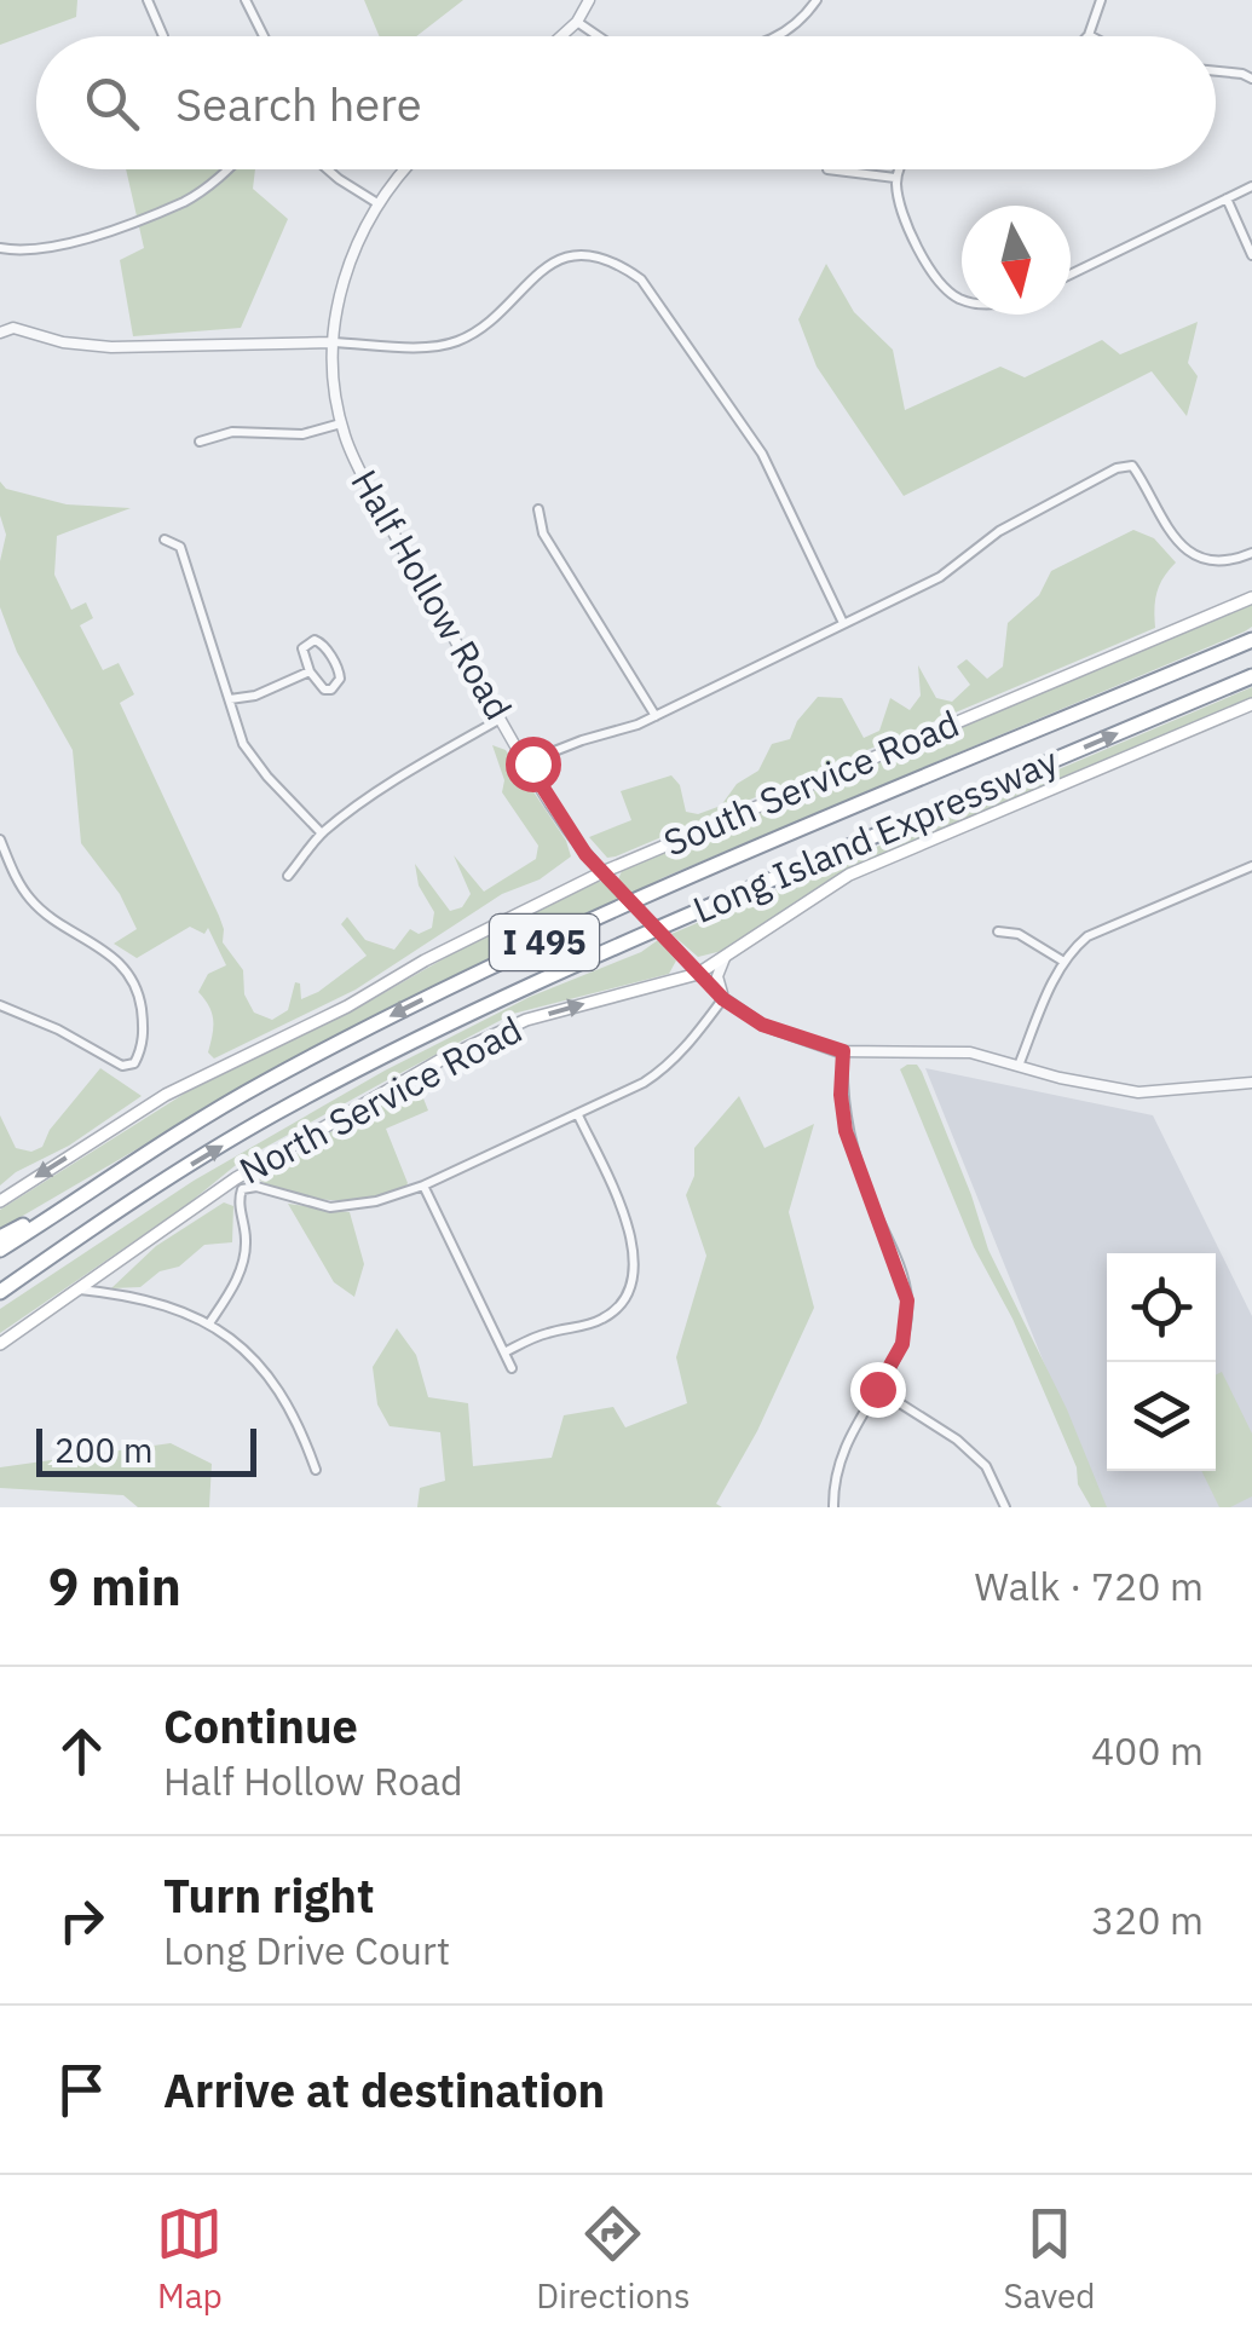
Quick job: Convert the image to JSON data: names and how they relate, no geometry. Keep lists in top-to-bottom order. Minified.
{"streets":{"highway":["Long Island Expressway","I 495"],"main road":["South Service Road","North Service Road"],"street":["Half Hollow Road"]},"crossings":[["Half Hollow Road","South Service Road"],["Half Hollow Road","North Service Road"]],"one_way":["South Service Road","North Service Road"],"scale_bar":"200 m","north":"bottom","page":{"search":"Search here","scale":"200 m","heading":["9 min","Walk · 720 m"],"list":[["Continue","Half Hollow Road","400 m"],["Turn right","Long Drive Court","320 m"],"Arrive at destination"],"nav":["Map","Directions","Saved"]}}
